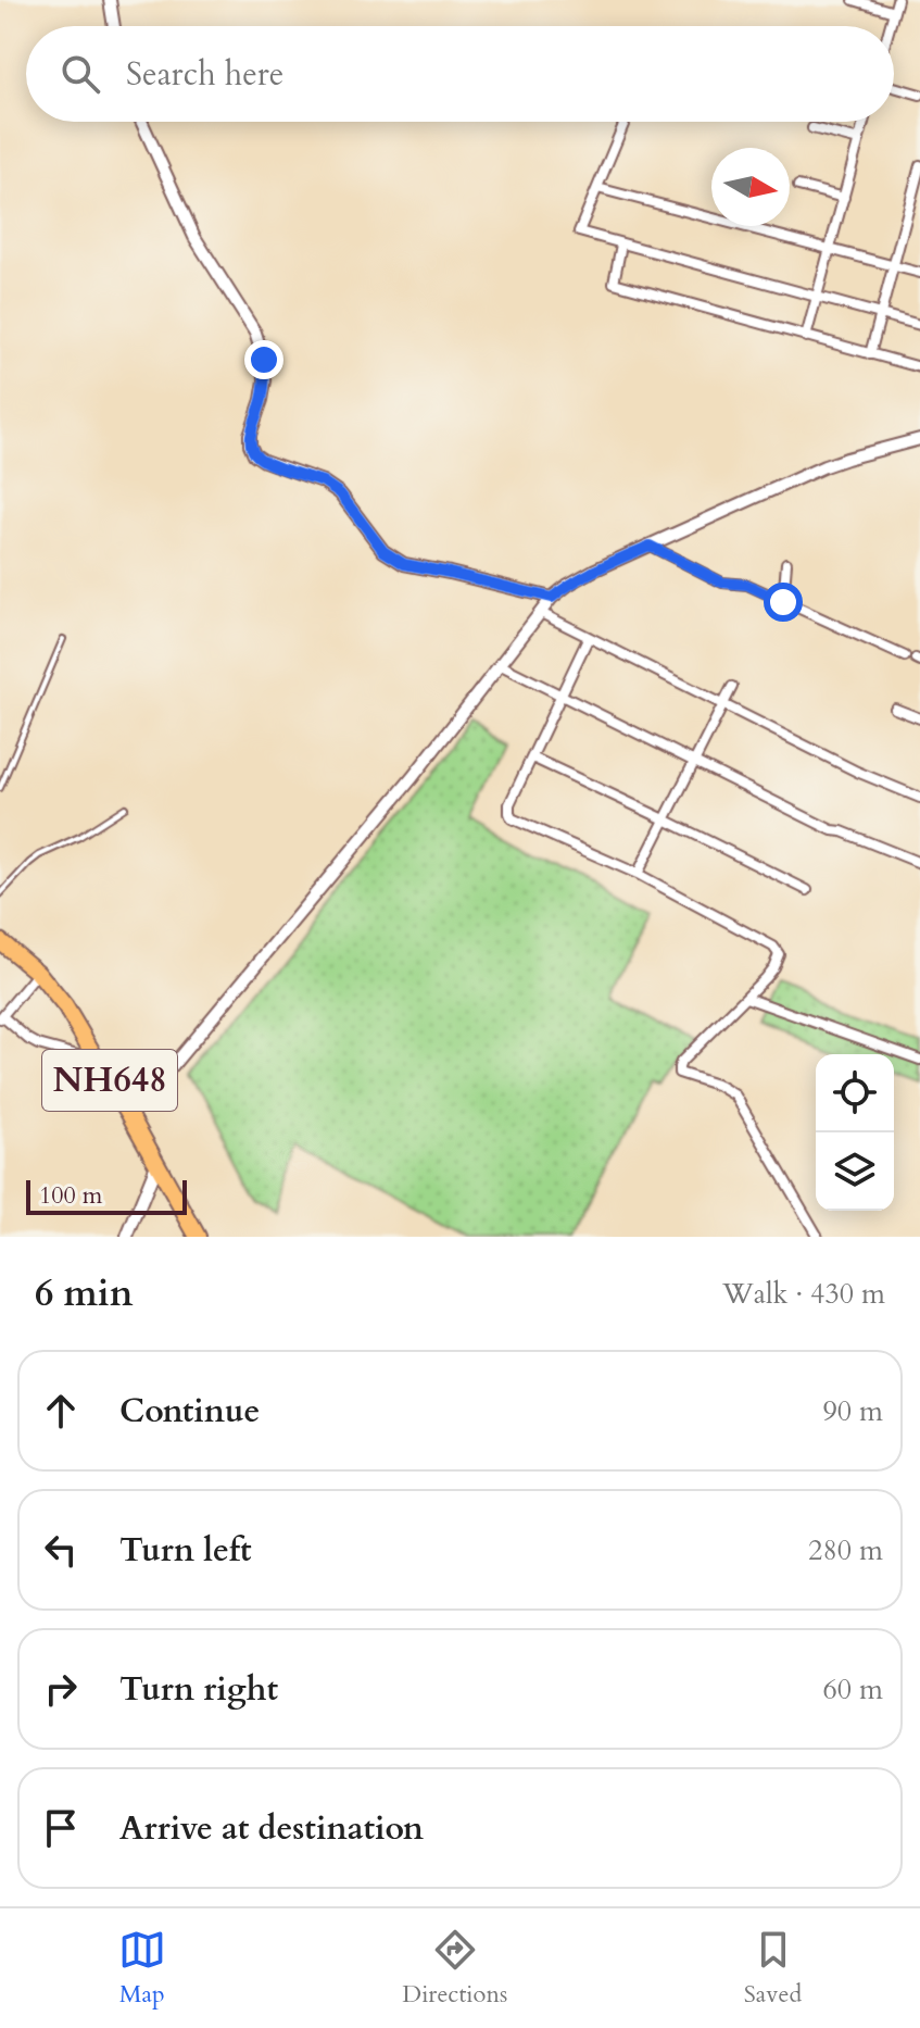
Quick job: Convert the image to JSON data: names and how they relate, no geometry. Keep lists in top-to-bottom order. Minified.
{"streets":{"highway":["NH648"]},"scale_bar":"100 m","north":"right","page":{"search":"Search here","scale":"100 m","heading":["6 min","Walk · 430 m"],"list":[["Continue","90 m"],["Turn left","280 m"],["Turn right","60 m"],"Arrive at destination"],"nav":["Map","Directions","Saved"]}}
